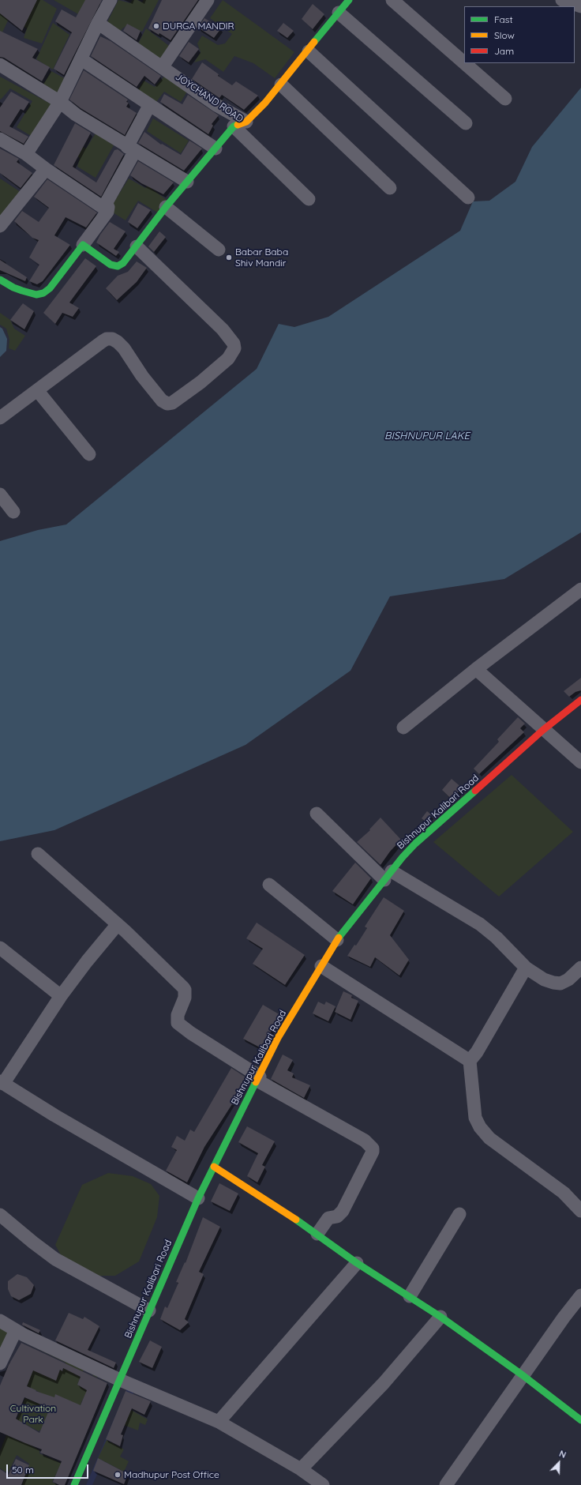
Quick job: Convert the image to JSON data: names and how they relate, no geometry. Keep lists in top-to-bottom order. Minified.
{"streets":{"street":["JOYCHAND ROAD","Bishnupur Kalibari Road"]},"water":["BISHNUPUR LAKE"],"parks":["Cultivation Park"],"places":["DURGA MANDIR","Babar Baba Shiv Mandir","Madhupur Post Office"],"legend":["Fast","Slow","Jam"],"scale_bar":"50 m","north":"top right"}
